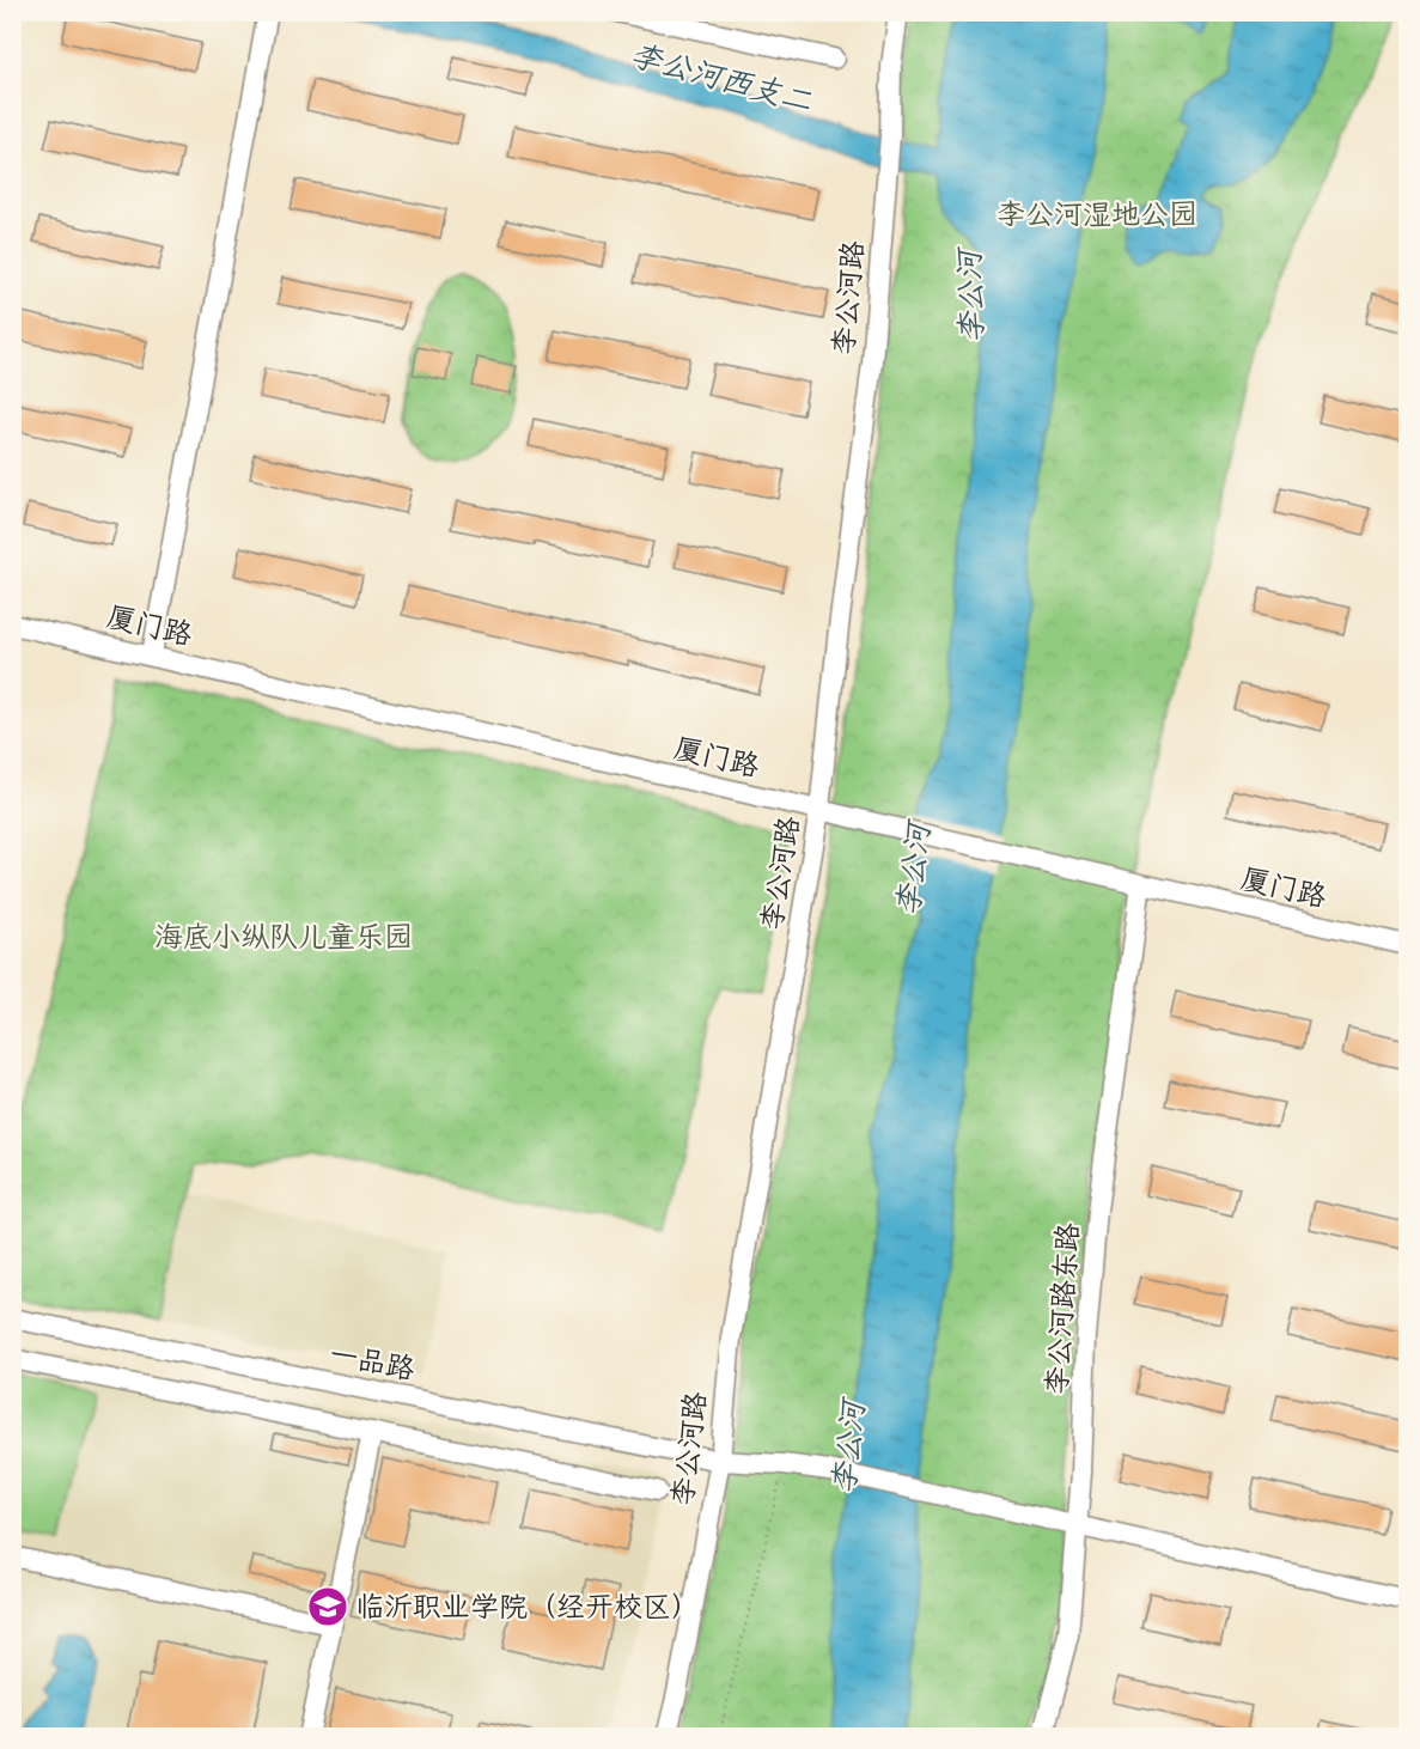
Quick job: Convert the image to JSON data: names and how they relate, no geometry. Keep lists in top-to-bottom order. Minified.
{"streets":{"street":["李公河路","厦门路","李公河路东路","一品路"]},"crossings":[["李公河路","厦门路"],["李公河路","一品路"],["厦门路","李公河路东路"],["李公河路东路","一品路"]],"water":["李公河西支二","李公河"],"parks":["李公河湿地公园","海底小纵队儿童乐园"],"places":{"school or university":["临沂职业学院（经开校区）"]}}
